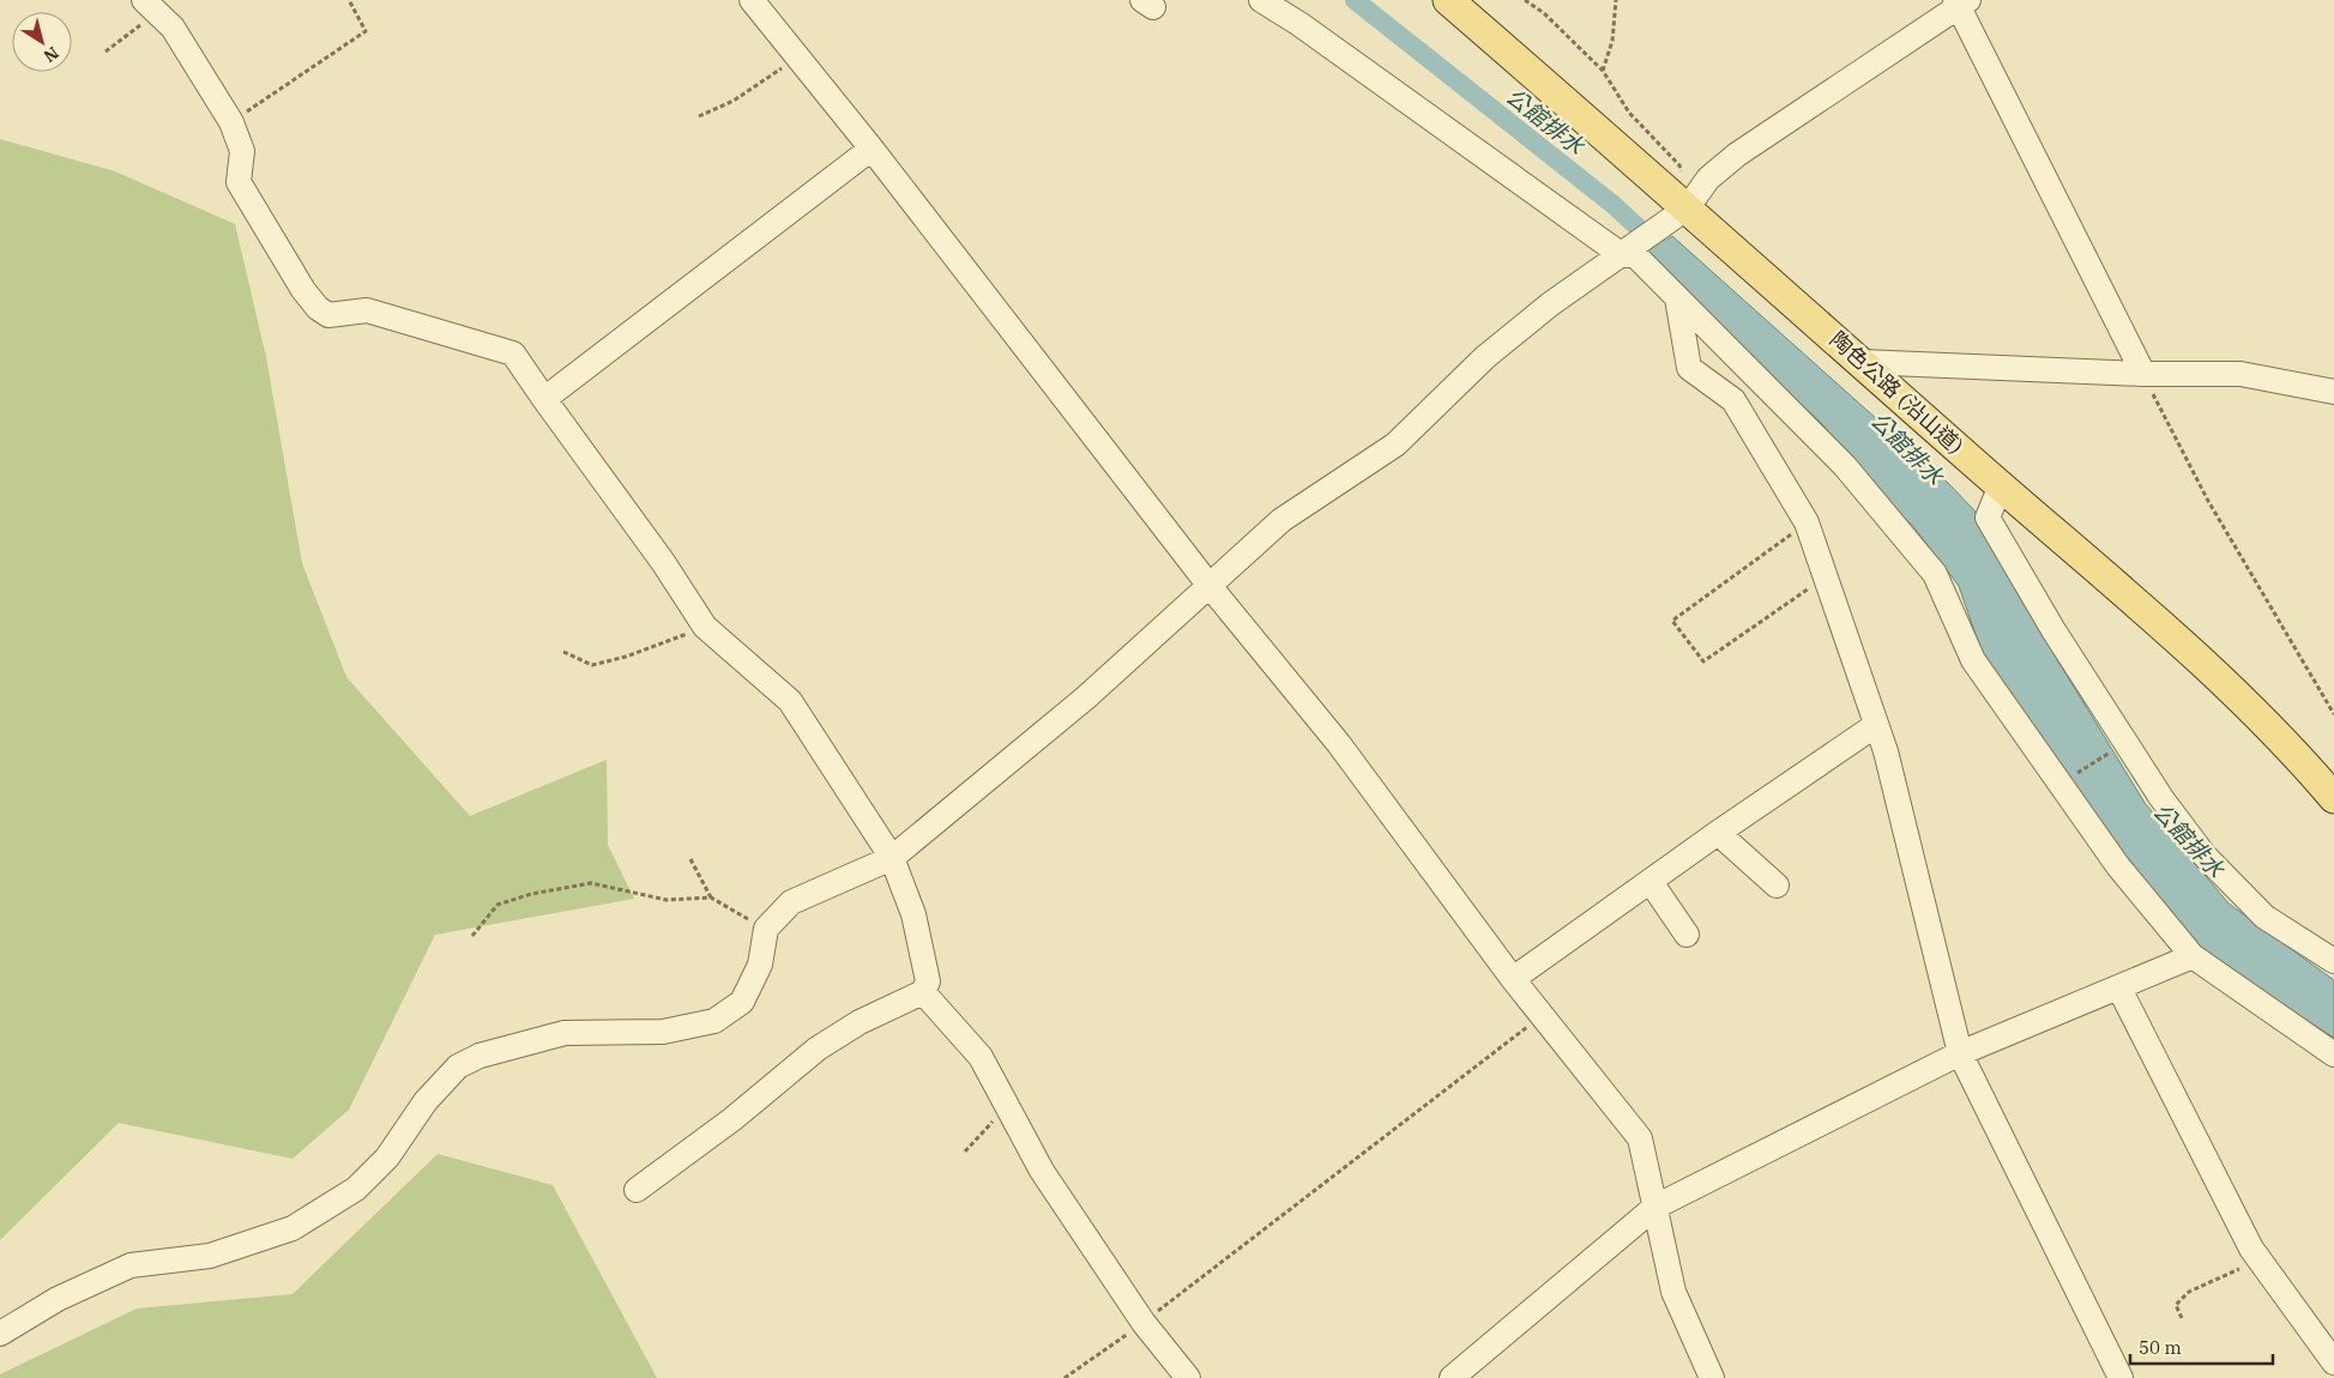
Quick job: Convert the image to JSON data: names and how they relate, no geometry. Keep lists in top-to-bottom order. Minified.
{"streets":{"main road":["陶色公路 (沿山道)"]},"water":["公館排水"],"scale_bar":"50 m","north":"bottom right"}
